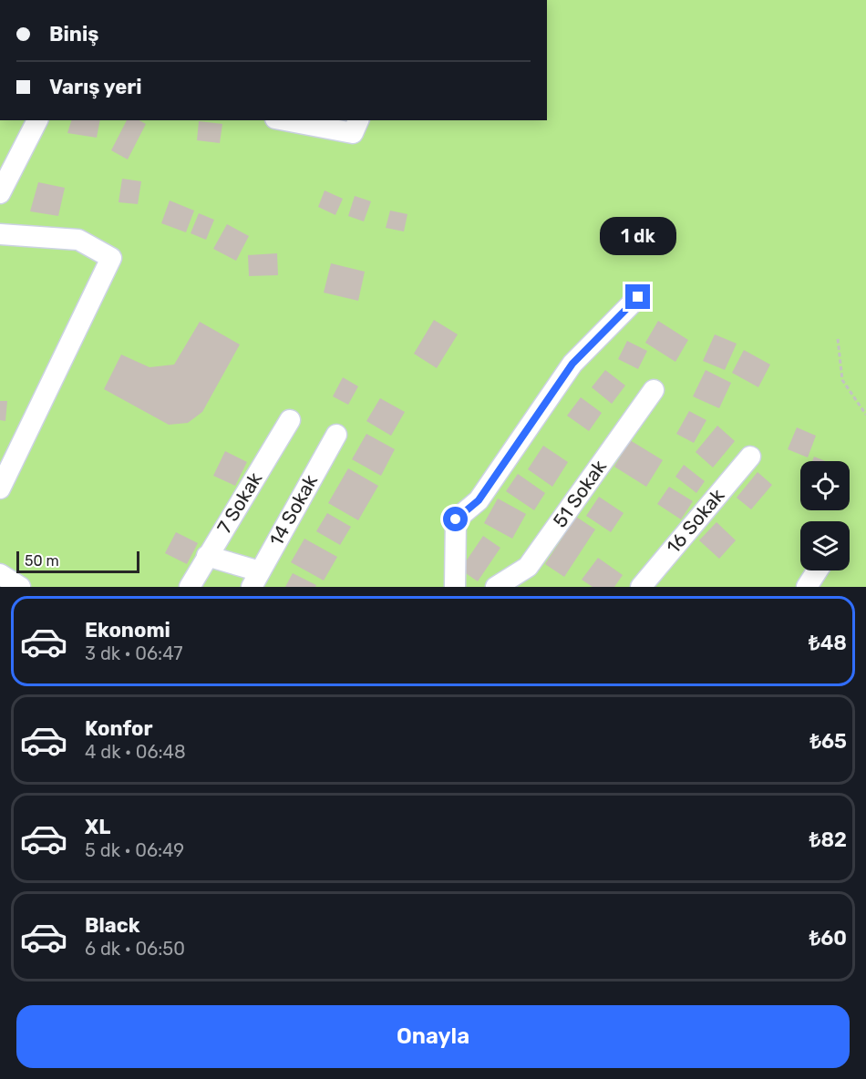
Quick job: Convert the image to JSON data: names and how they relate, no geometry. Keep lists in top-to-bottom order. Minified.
{"streets":{"street":["51 Sokak","7 Sokak","14 Sokak","16 Sokak"]},"scale_bar":"50 m","page":{"banner":["Biniş","Varış yeri"],"bubble":"1 dk","scale":"50 m","list":[{"name":"Ekonomi","note":"3 dk · 06:47","value":"₺48"},{"name":"Konfor","note":"4 dk · 06:48","value":"₺65"},{"name":"XL","note":"5 dk · 06:49","value":"₺82"},{"name":"Black","note":"6 dk · 06:50","value":"₺60"}],"buttons":"Onayla"}}
